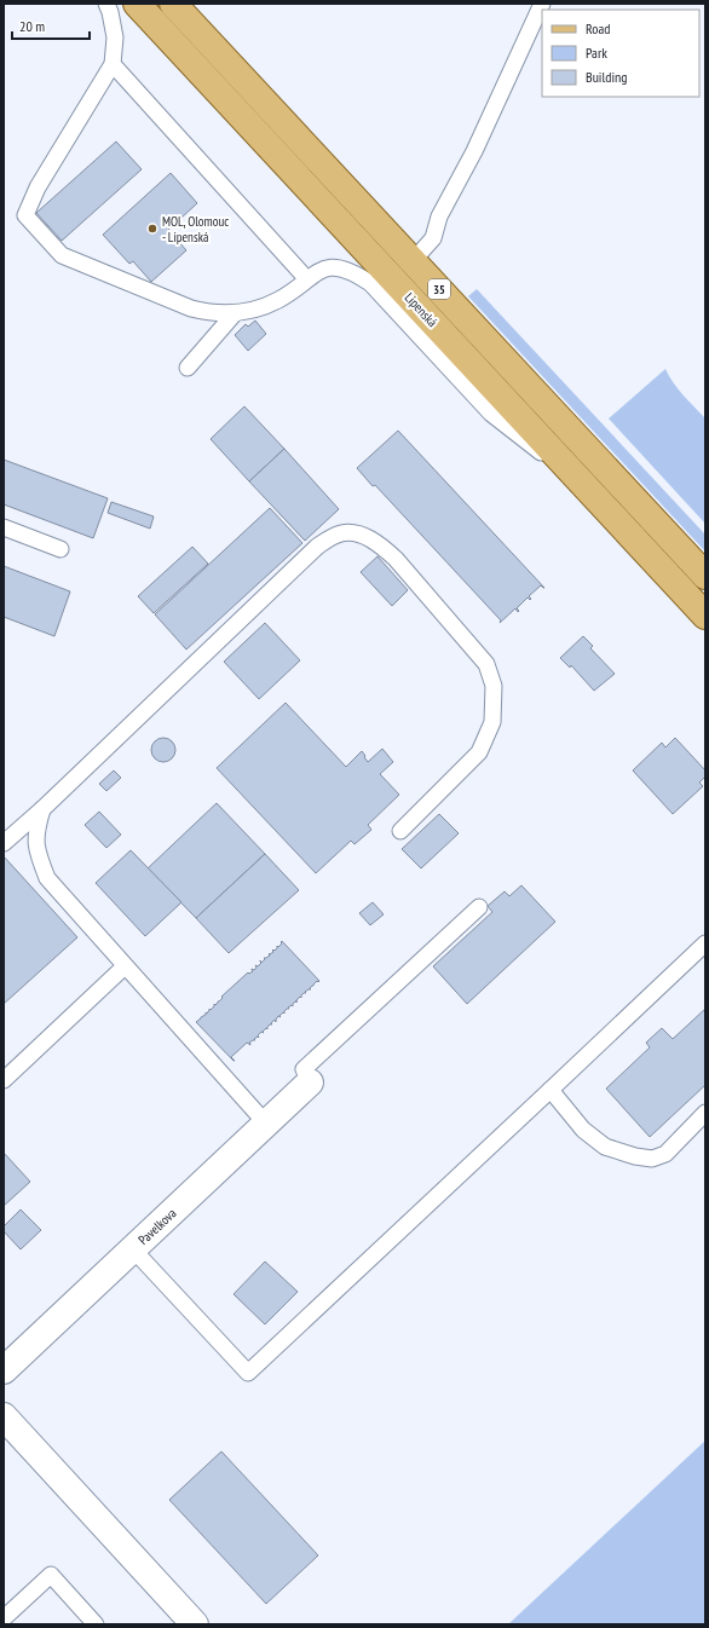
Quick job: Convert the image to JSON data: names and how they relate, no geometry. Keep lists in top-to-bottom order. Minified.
{"streets":{"main road":["35","Lipenská"],"street":["Pavelkova"]},"places":["MOL, Olomouc - Lipenská"],"legend":["Road","Park","Building"],"scale_bar":"20 m"}
